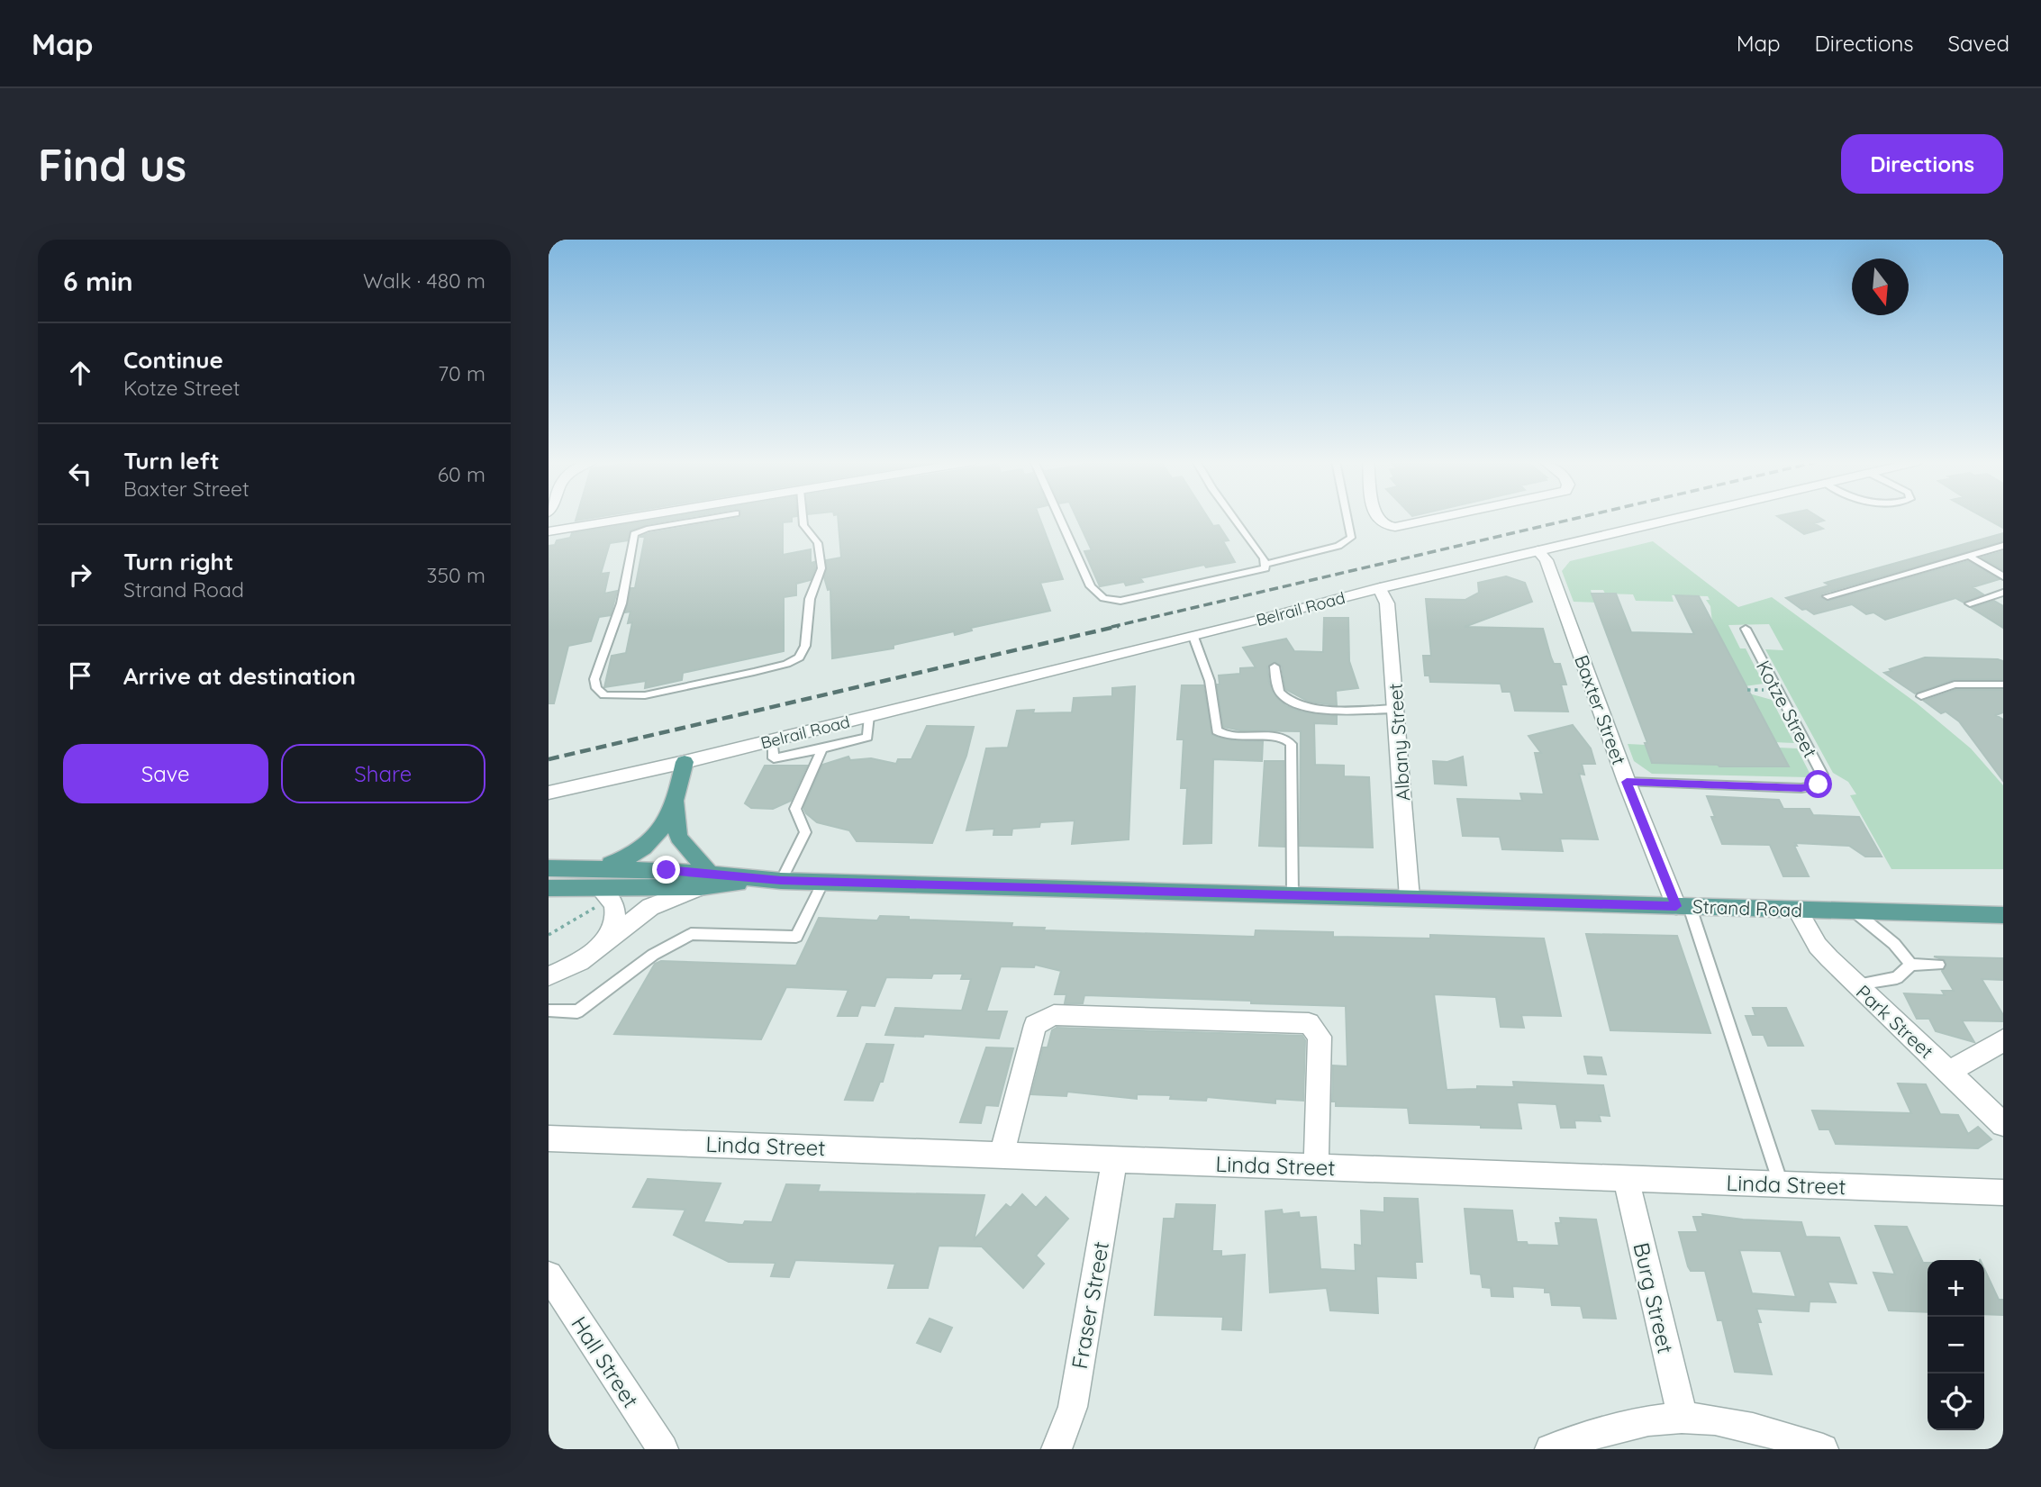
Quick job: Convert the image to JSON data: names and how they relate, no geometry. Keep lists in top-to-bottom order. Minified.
{"streets":{"main road":["Strand Road"],"street":["Belrail Road","Baxter Street","Albany Street","Park Street","Linda Street","Burg Street","Fraser Street","Hall Street"],"lane":["Kotze Street"]},"crossings":[["Belrail Road","Baxter Street"],["Belrail Road","Albany Street"],["Kotze Street","Baxter Street"],["Baxter Street","Strand Road"],["Albany Street","Strand Road"],["Strand Road","Park Street"],["Linda Street","Burg Street"],["Linda Street","Fraser Street"]],"north":"bottom","page":{"header":"Map","nav":["Map","Directions","Saved"],"buttons":["Directions",["Save","Share"]],"title":"Find us","heading":["6 min","Walk · 480 m"],"list":[["Continue","Kotze Street","70 m"],["Turn left","Baxter Street","60 m"],["Turn right","Strand Road","350 m"],"Arrive at destination"],"map_buttons":["+","−"]}}
